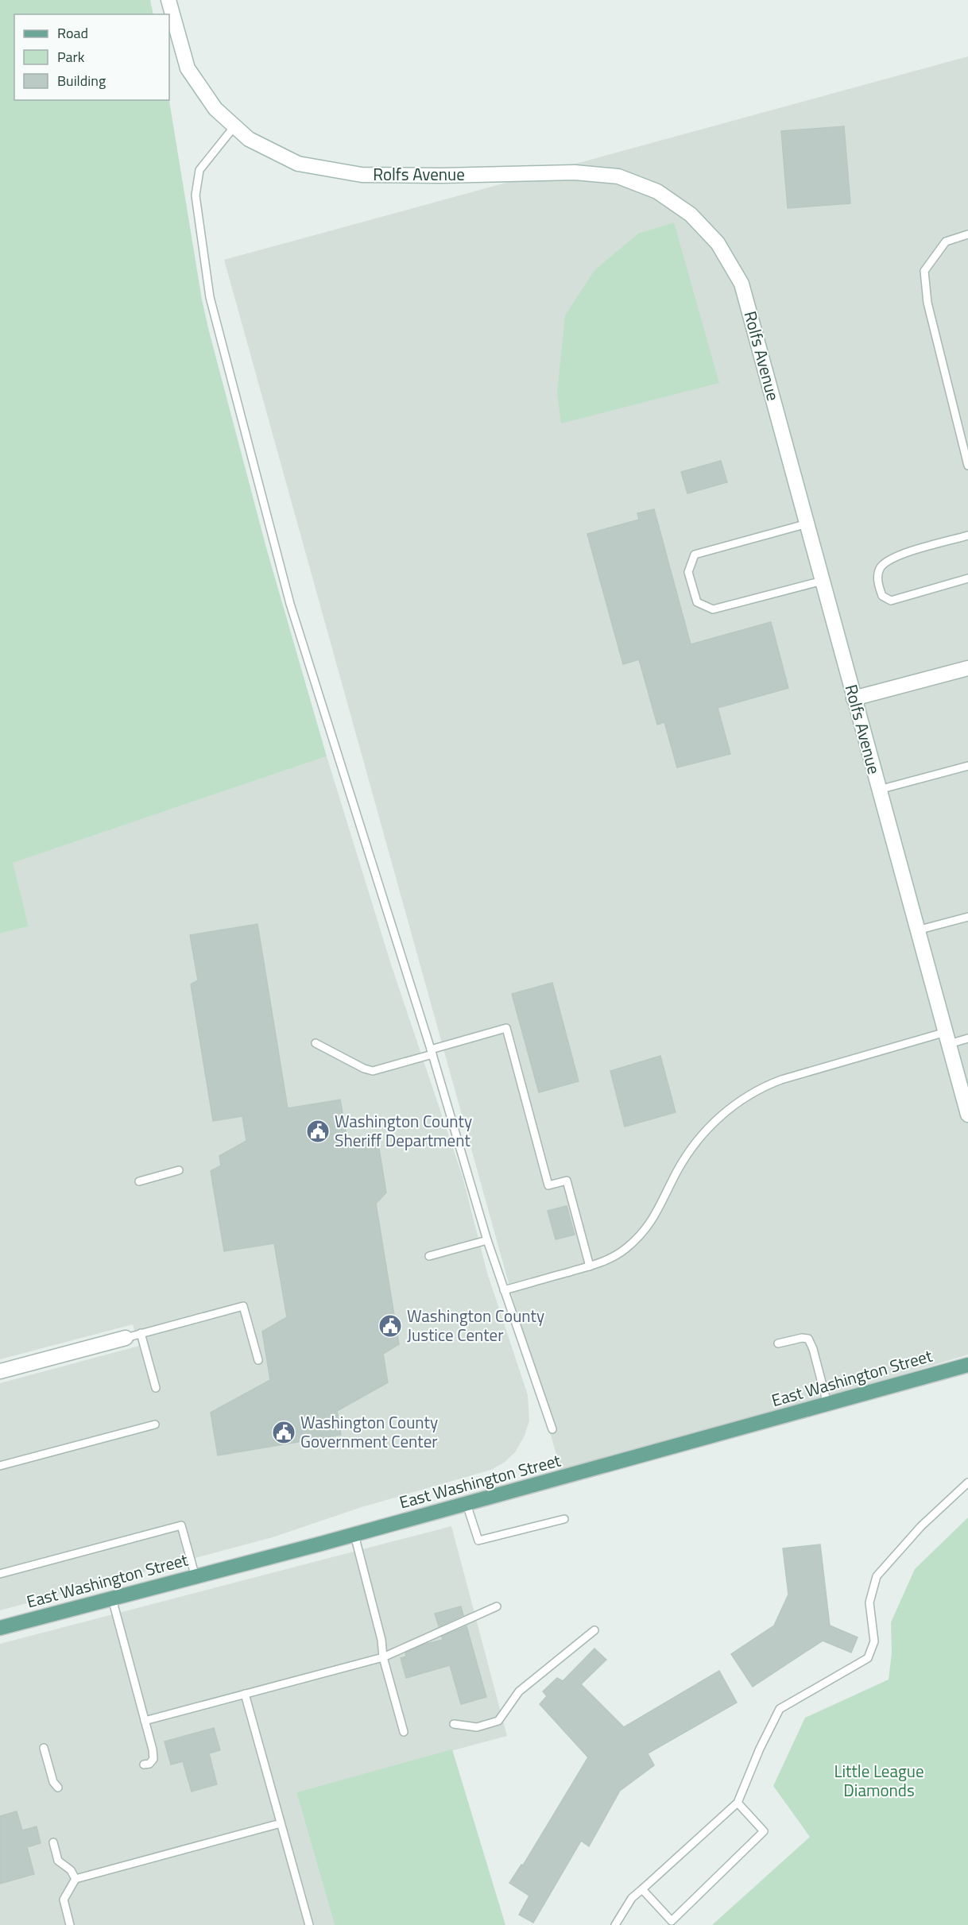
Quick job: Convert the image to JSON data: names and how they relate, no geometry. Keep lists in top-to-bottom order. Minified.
{"streets":{"main road":["East Washington Street"],"street":["Rolfs Avenue"]},"parks":["Little League Diamonds"],"places":{"public building":["Washington County Sheriff Department","Washington County Justice Center","Washington County Government Center"]},"legend":["Road","Park","Building"]}
